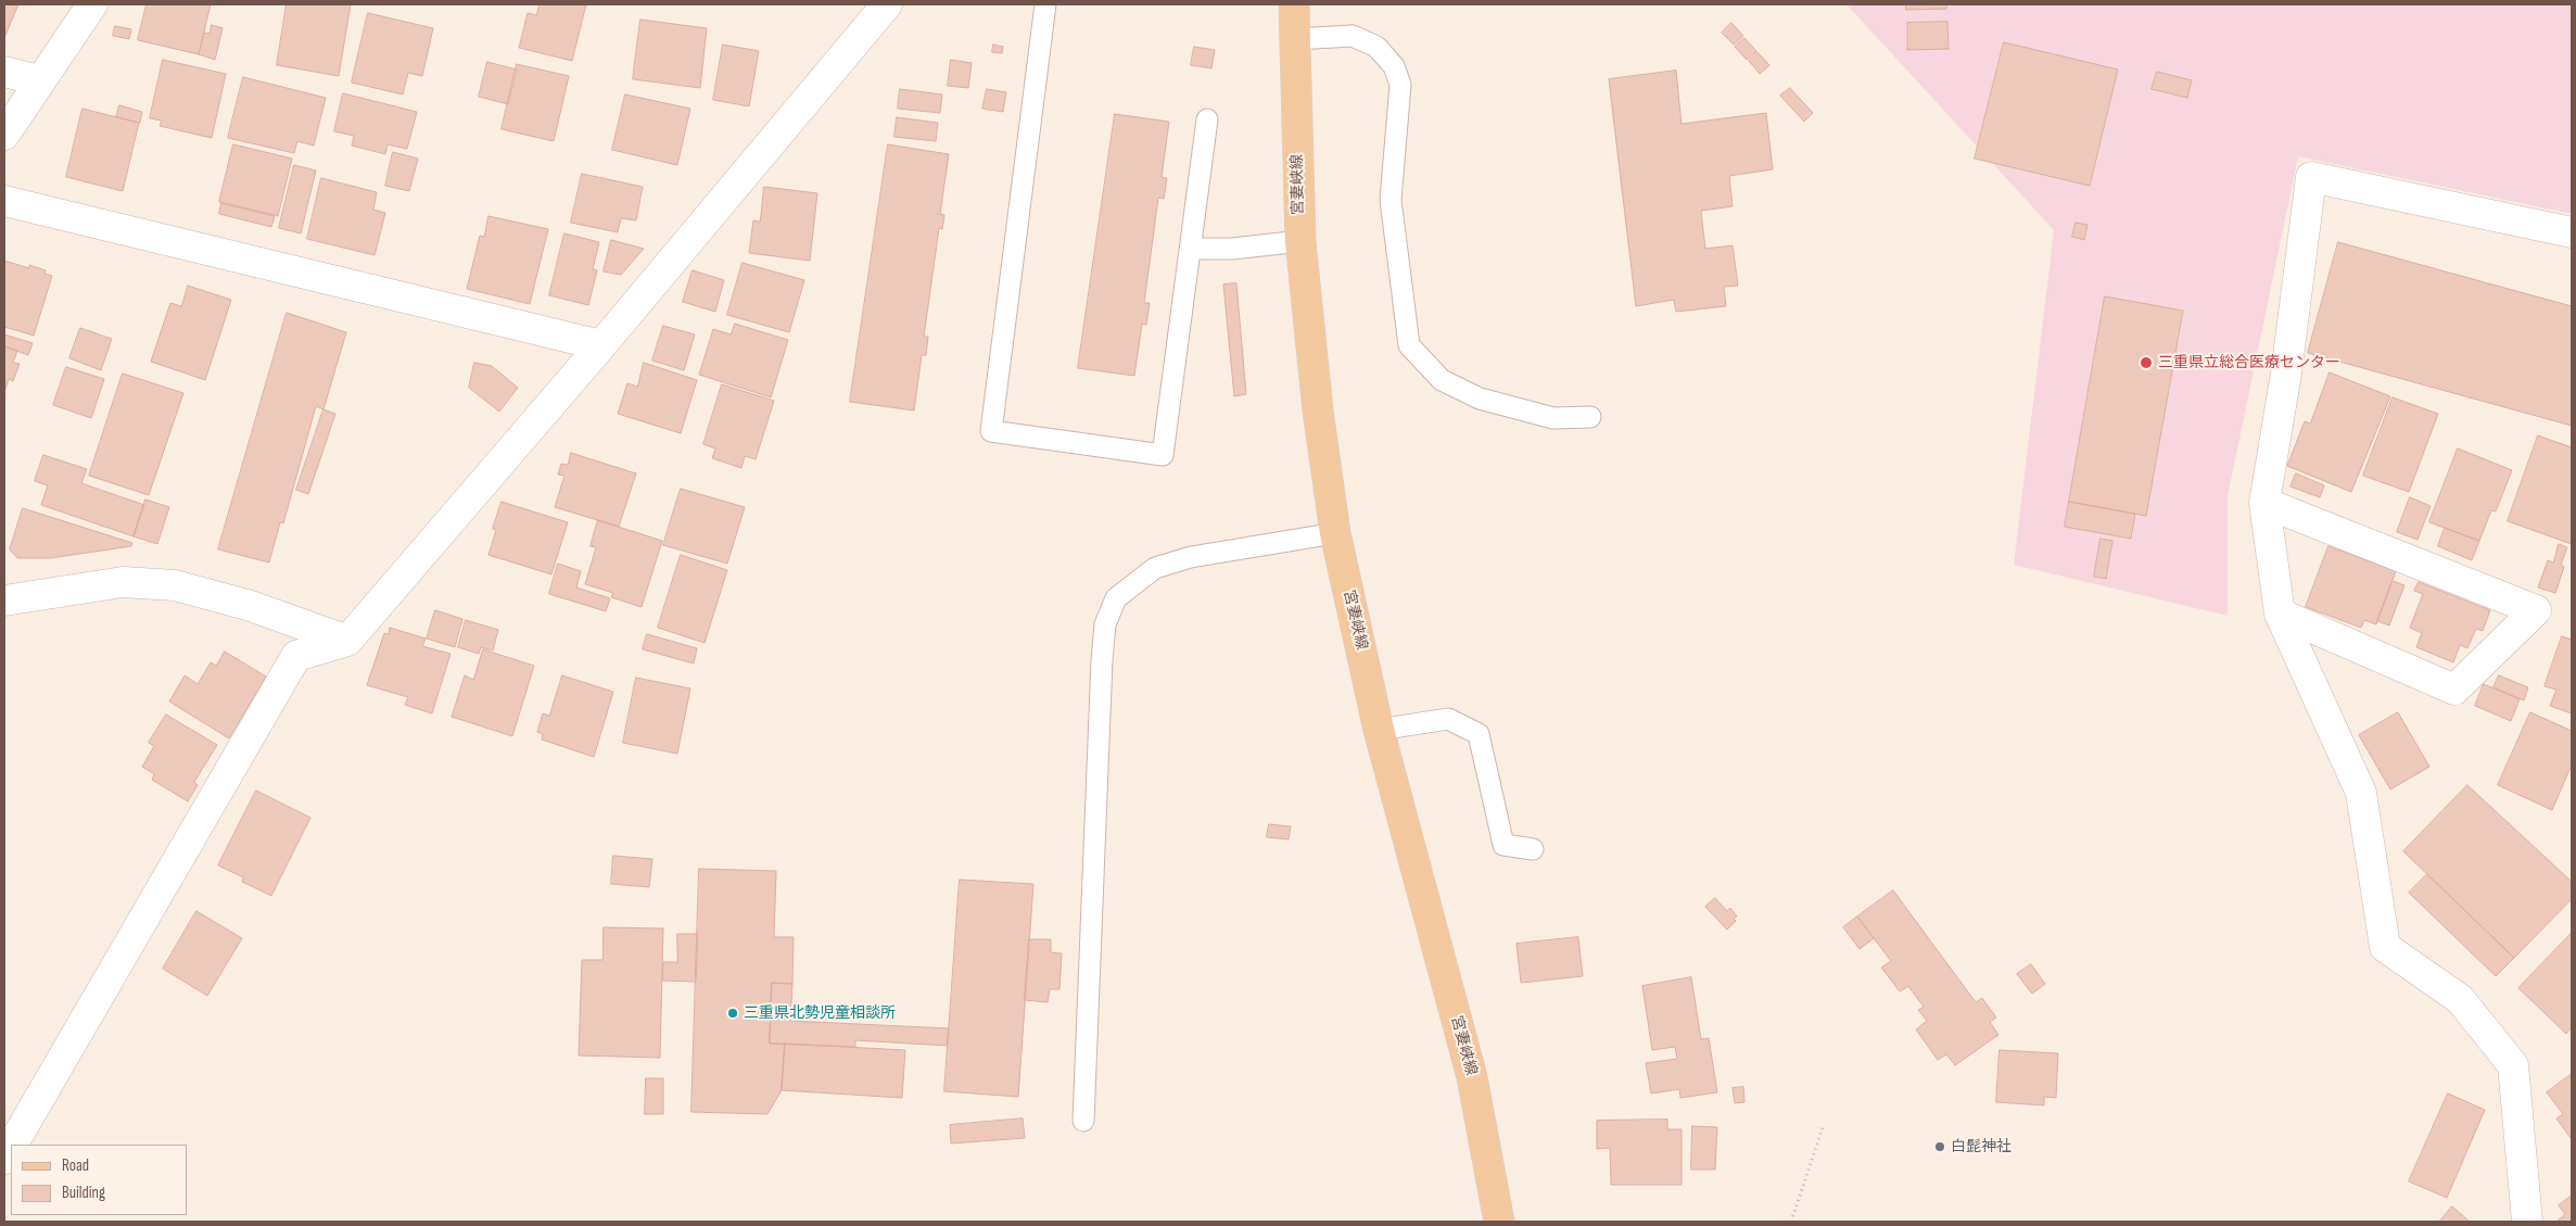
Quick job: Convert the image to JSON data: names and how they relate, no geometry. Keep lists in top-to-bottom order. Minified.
{"streets":{"main road":["宮妻峡線"]},"places":["三重県立総合医療センター","三重県北勢児童相談所","白髭神社"],"legend":["Road","Building"]}
